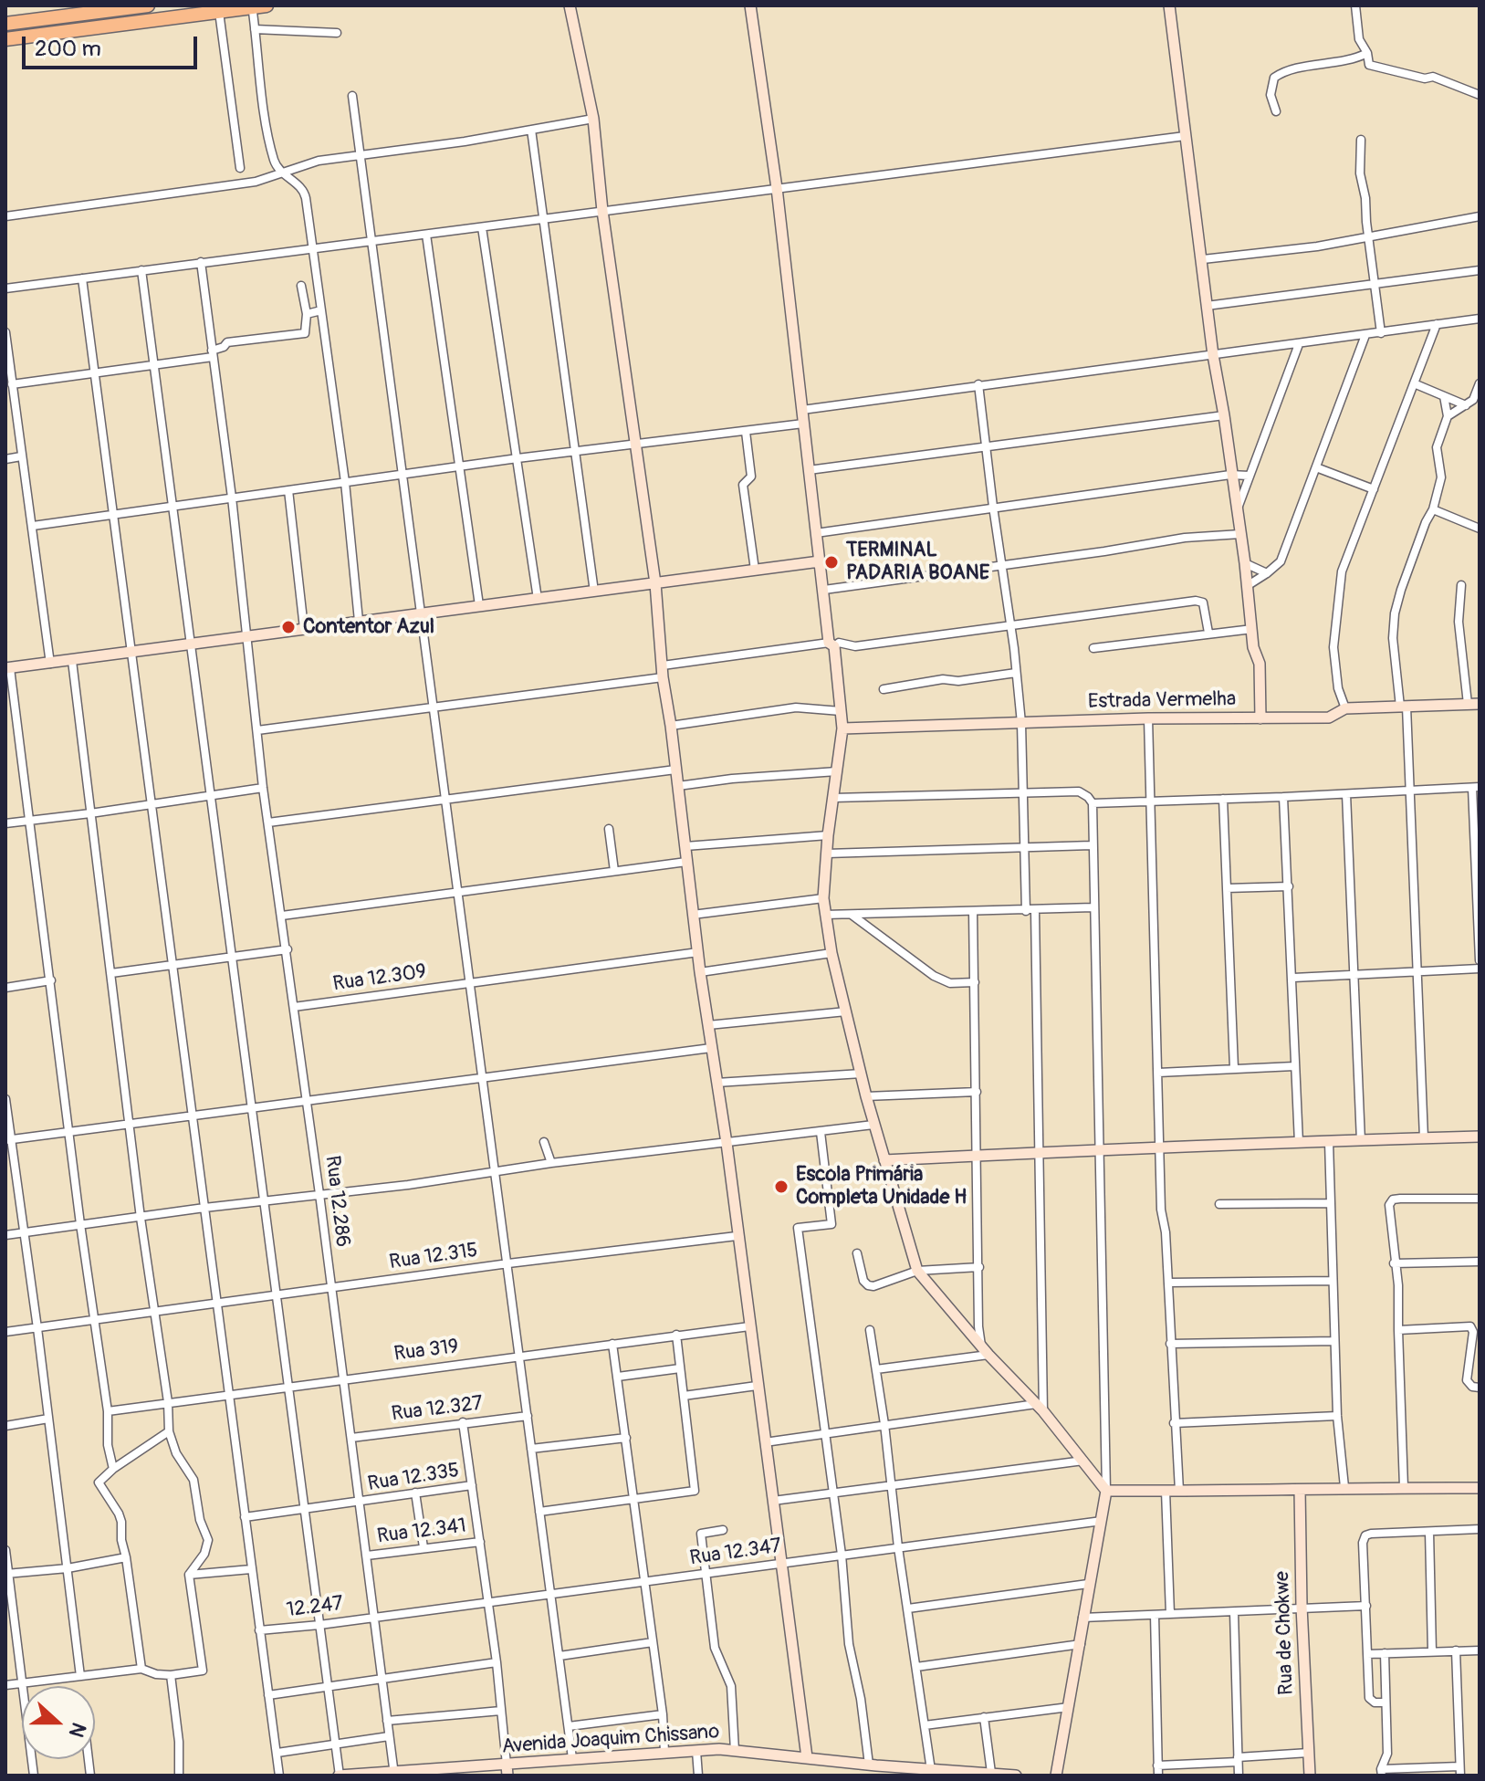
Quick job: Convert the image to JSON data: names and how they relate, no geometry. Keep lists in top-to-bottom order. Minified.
{"streets":{"street":["Estrada Vermelha","Rua 12.309","Rua 12.286","Rua 12.315","Rua 319","Rua 12.327","Rua 12.335","Rua 12.341","Rua 12.347","12.247","Rua de Chokwe","Avenida Joaquim Chissano"]},"crossings":[["Rua 12.309","Rua 12.286"],["Rua 12.286","Rua 12.315"],["Rua 12.286","Rua 319"],["Rua 12.286","Rua 12.327"],["Rua 12.286","Rua 12.335"],["Rua 12.286","Rua 12.341"],["Rua 12.286","Rua 12.347"],["Rua 12.286","12.247"],["Rua 12.286","Avenida Joaquim Chissano"],["Rua 12.347","12.247"]],"places":["TERMINAL PADARIA BOANE","Contentor Azul","Escola Primária Completa Unidade H"],"scale_bar":"200 m","north":"right"}
